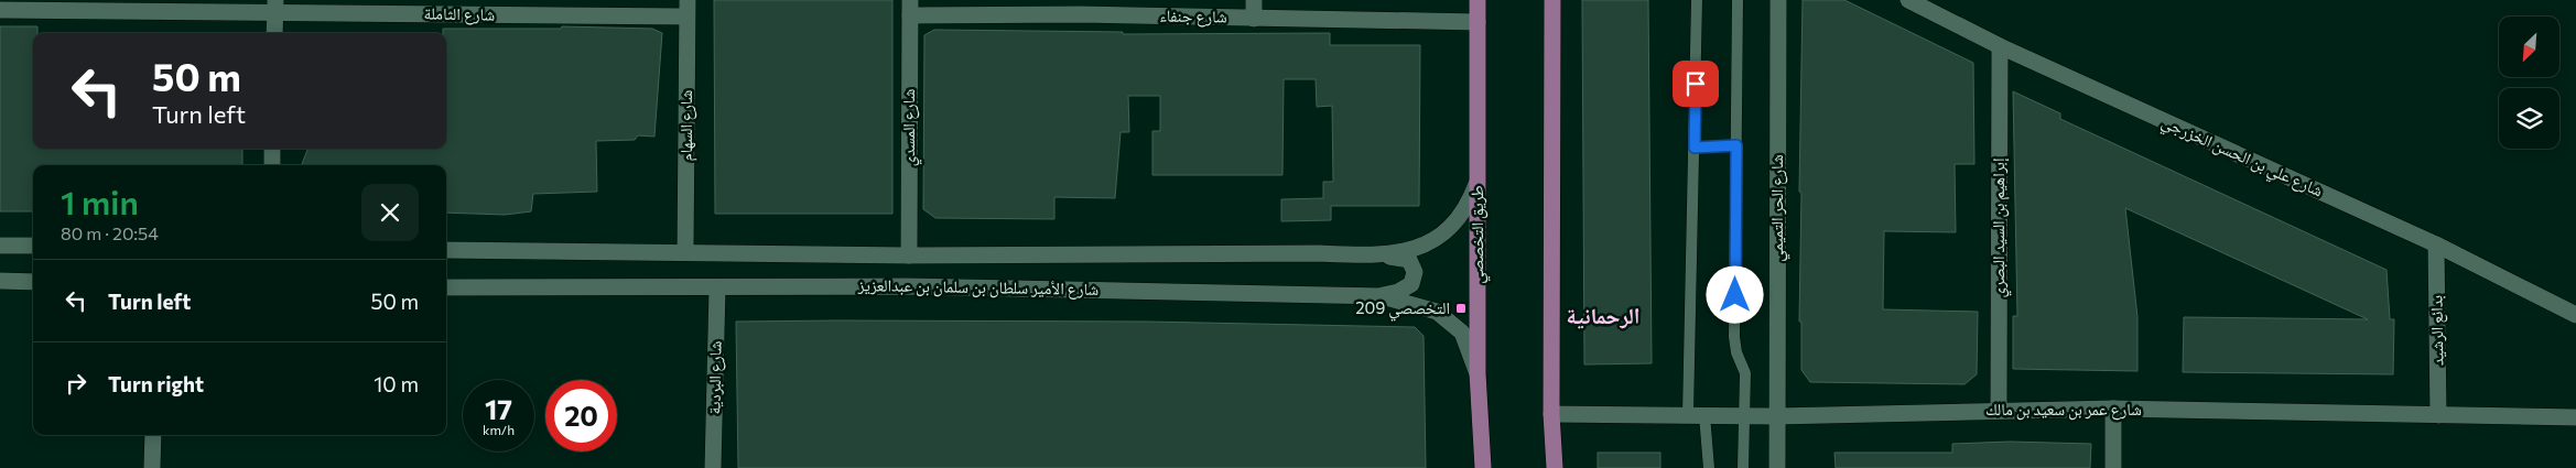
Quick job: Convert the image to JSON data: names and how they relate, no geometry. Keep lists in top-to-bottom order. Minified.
{"streets":{"main road":["طريق التخصصي"],"street":["شارع الثاملة","شارع جنفاء","شارع السهام","شارع المسدي","شارع علي بن الحسن الخزرجي","شارع الحر التميمي","إبراهيم بن السيد البصري","شارع الأمير سلطان بن سلمان بن عبدالعزيز","بدائع الرشيد","شارع البردية","شارع عمر بن سعيد بن مالك"]},"crossings":[["شارع الثاملة","شارع السهام"],["شارع جنفاء","شارع المسدي"],["شارع جنفاء","طريق التخصصي"],["شارع السهام","شارع الأمير سلطان بن سلمان بن عبدالعزيز"],["شارع المسدي","شارع الأمير سلطان بن سلمان بن عبدالعزيز"],["شارع علي بن الحسن الخزرجي","إبراهيم بن السيد البصري"],["شارع علي بن الحسن الخزرجي","بدائع الرشيد"],["شارع الحر التميمي","شارع عمر بن سعيد بن مالك"],["إبراهيم بن السيد البصري","شارع عمر بن سعيد بن مالك"],["طريق التخصصي","شارع الأمير سلطان بن سلمان بن عبدالعزيز"],["شارع الأمير سلطان بن سلمان بن عبدالعزيز","شارع البردية"],["بدائع الرشيد","شارع عمر بن سعيد بن مالك"]],"districts":["الرحمانية"],"places":{"transit":["التخصصي 209"]},"north":"bottom left","page":{"turn":["50 m","Turn left"],"heading":["1 min","80 m · 20:54"],"list":[{"name":"Turn left","value":"50 m"},{"name":"Turn right","value":"10 m"}],"speed":"17 km/h","limit":"20"}}
